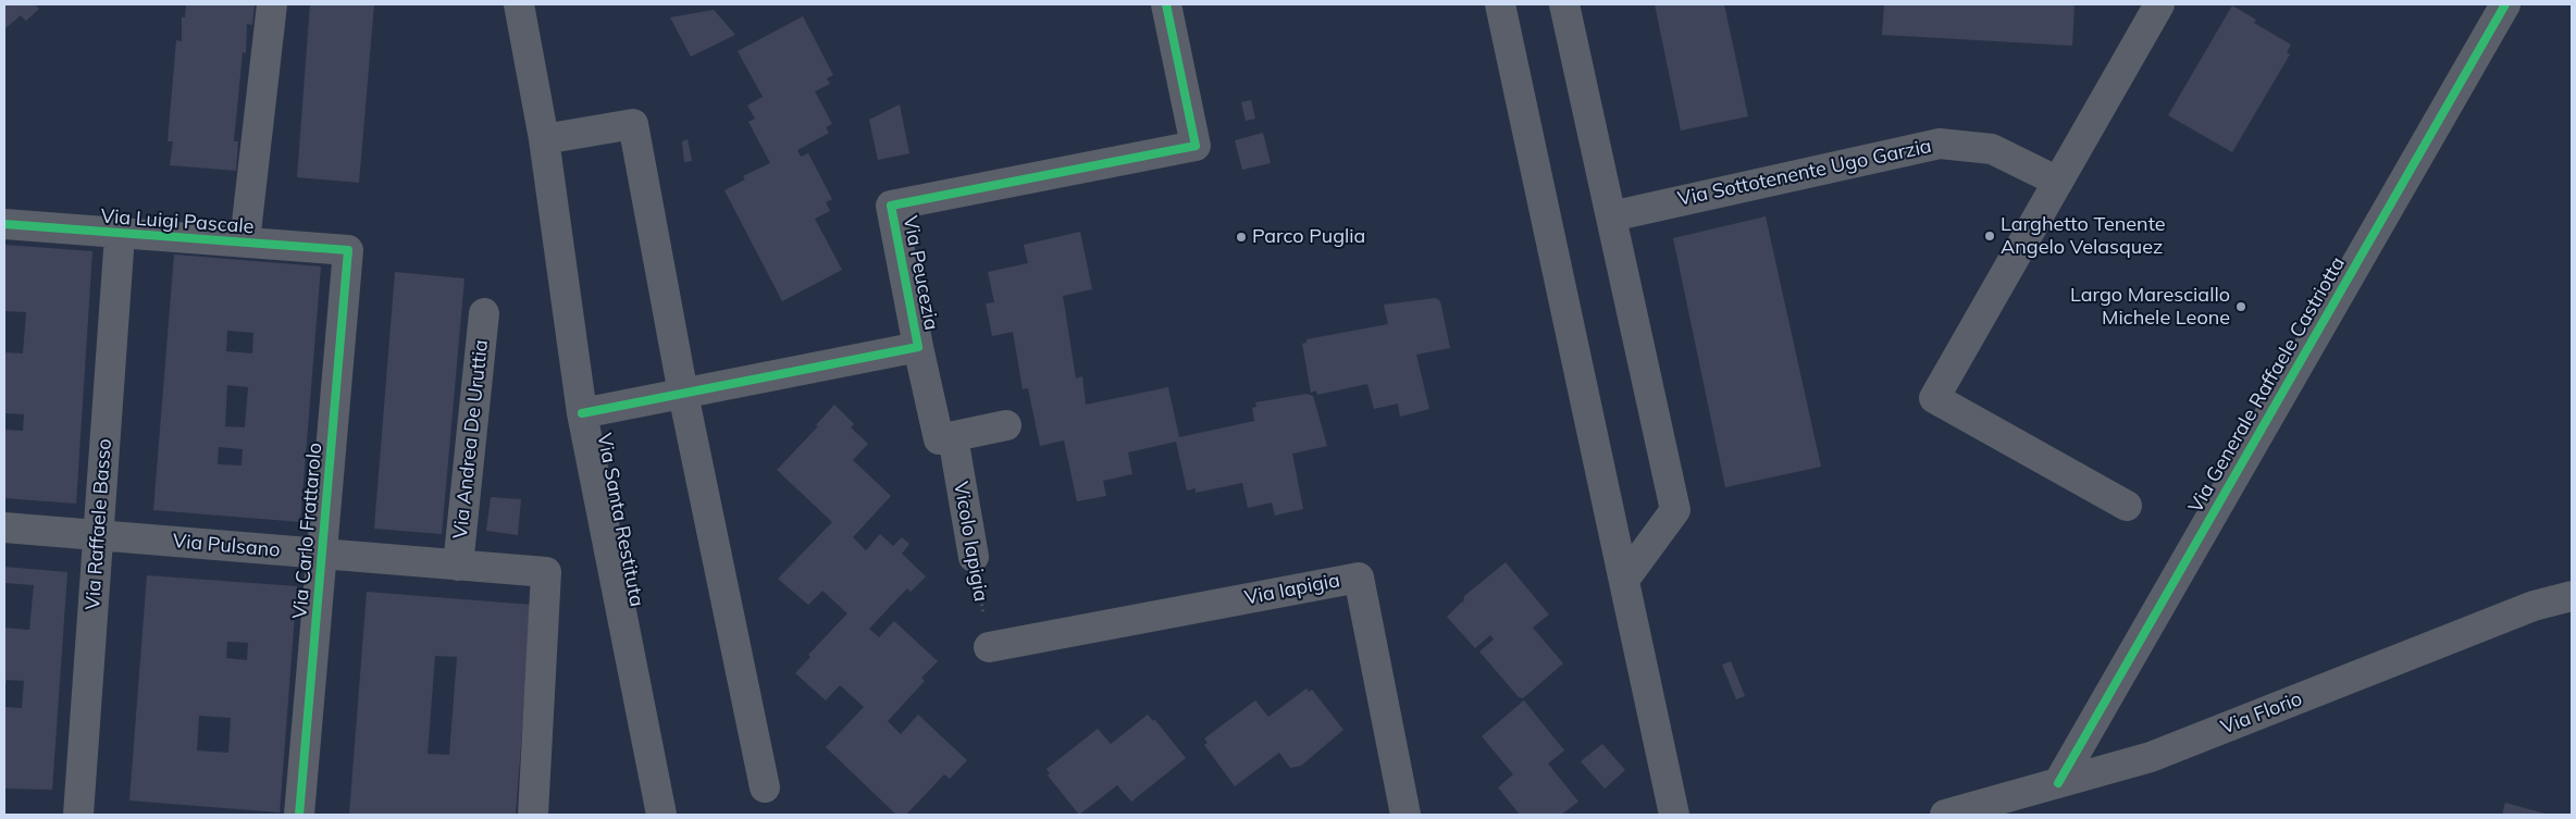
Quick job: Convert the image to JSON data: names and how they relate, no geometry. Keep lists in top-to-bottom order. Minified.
{"streets":{"street":["Via Sottotenente Ugo Garzia","Via Luigi Pascale","Via Peucezia","Via Generale Raffaele Castriotta","Via Andrea De Uruttia","Via Santa Restituta","Via Raffaele Basso","Via Carlo Frattarolo","Vicolo Iapigia","Via Pulsano","Via Iapigia","Via Florio"]},"crossings":[["Via Luigi Pascale","Via Raffaele Basso"],["Via Luigi Pascale","Via Carlo Frattarolo"],["Via Peucezia","Via Santa Restituta"],["Via Generale Raffaele Castriotta","Via Florio"],["Via Andrea De Uruttia","Via Pulsano"],["Via Raffaele Basso","Via Pulsano"],["Via Carlo Frattarolo","Via Pulsano"],["Vicolo Iapigia","Via Iapigia"]],"places":["Larghetto Tenente Angelo Velasquez","Parco Puglia","Largo Maresciallo Michele Leone"]}
